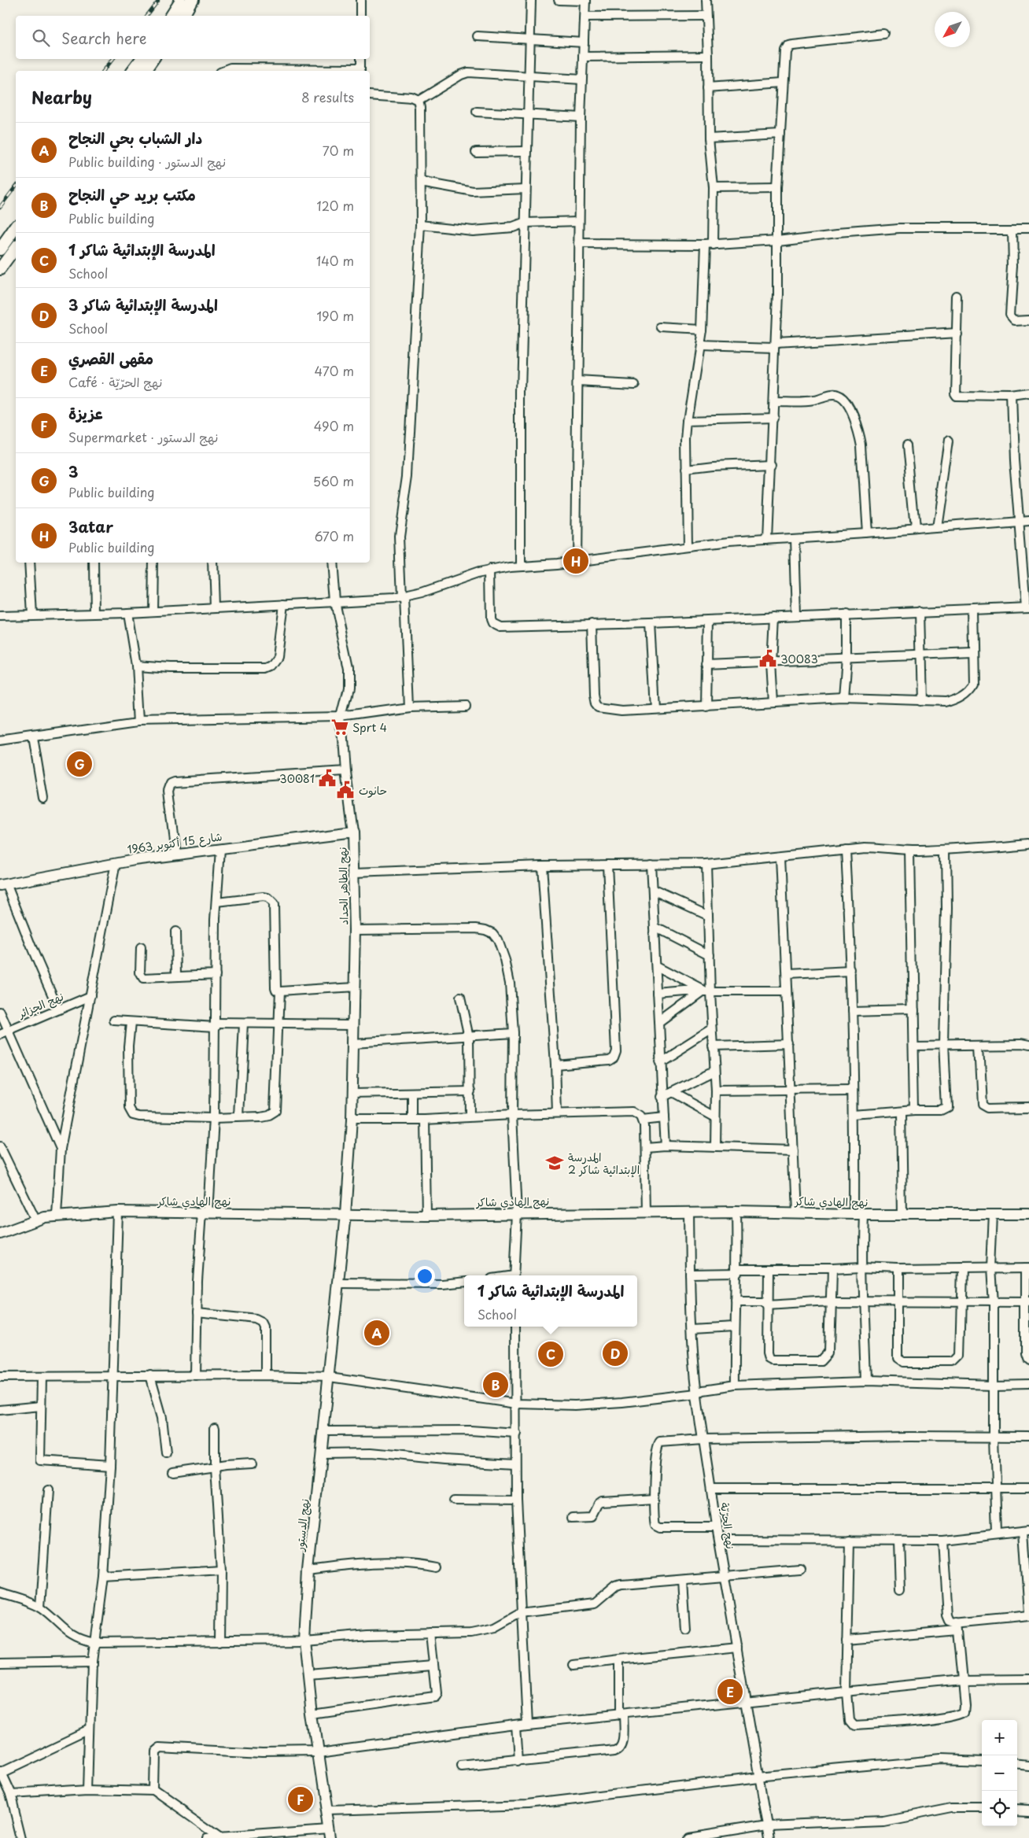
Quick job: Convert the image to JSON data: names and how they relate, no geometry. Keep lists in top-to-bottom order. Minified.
{"streets":{"street":["شارع 15 أكتوبر 1963","نهج الطاهر الحداد","نهج الجزائر","نهج الهادي شاكر","نهج الدستور","نهج الحرّيّة"]},"crossings":[["شارع 15 أكتوبر 1963","نهج الطاهر الحداد"],["نهج الطاهر الحداد","نهج الهادي شاكر"],["نهج الطاهر الحداد","نهج الدستور"],["نهج الهادي شاكر","نهج الدستور"],["نهج الهادي شاكر","نهج الحرّيّة"]],"places":{"public building":["30083","30081","حانوت"],"supermarket":["Sprt 4"],"school or university":["المدرسة الإبتدائية شاكر 2"]},"north":"bottom left","page":{"search":"Search here","heading":["Nearby","8 results"],"list":[{"mark":"A","name":"دار الشباب بحي النجاح","note":"Public building · نهج الدستور","value":"70 m"},{"mark":"B","name":"مكتب بريد حي النجاح","note":"Public building","value":"120 m"},{"mark":"C","name":"المدرسة الإبتدائية شاكر 1","note":"School","value":"140 m"},{"mark":"D","name":"المدرسة الإبتدائية شاكر 3","note":"School","value":"190 m"},{"mark":"E","name":"مقهى القصري","note":"Café · نهج الحرّيّة","value":"470 m"},{"mark":"F","name":"عزيزة","note":"Supermarket · نهج الدستور","value":"490 m"},{"mark":"G","name":"3","note":"Public building","value":"560 m"},{"mark":"H","name":"3atar","note":"Public building","value":"670 m"}],"pins":["H","G","A","D","C","B","E","F"],"popup":["المدرسة الإبتدائية شاكر 1","School"],"map_buttons":["+","−"]}}
